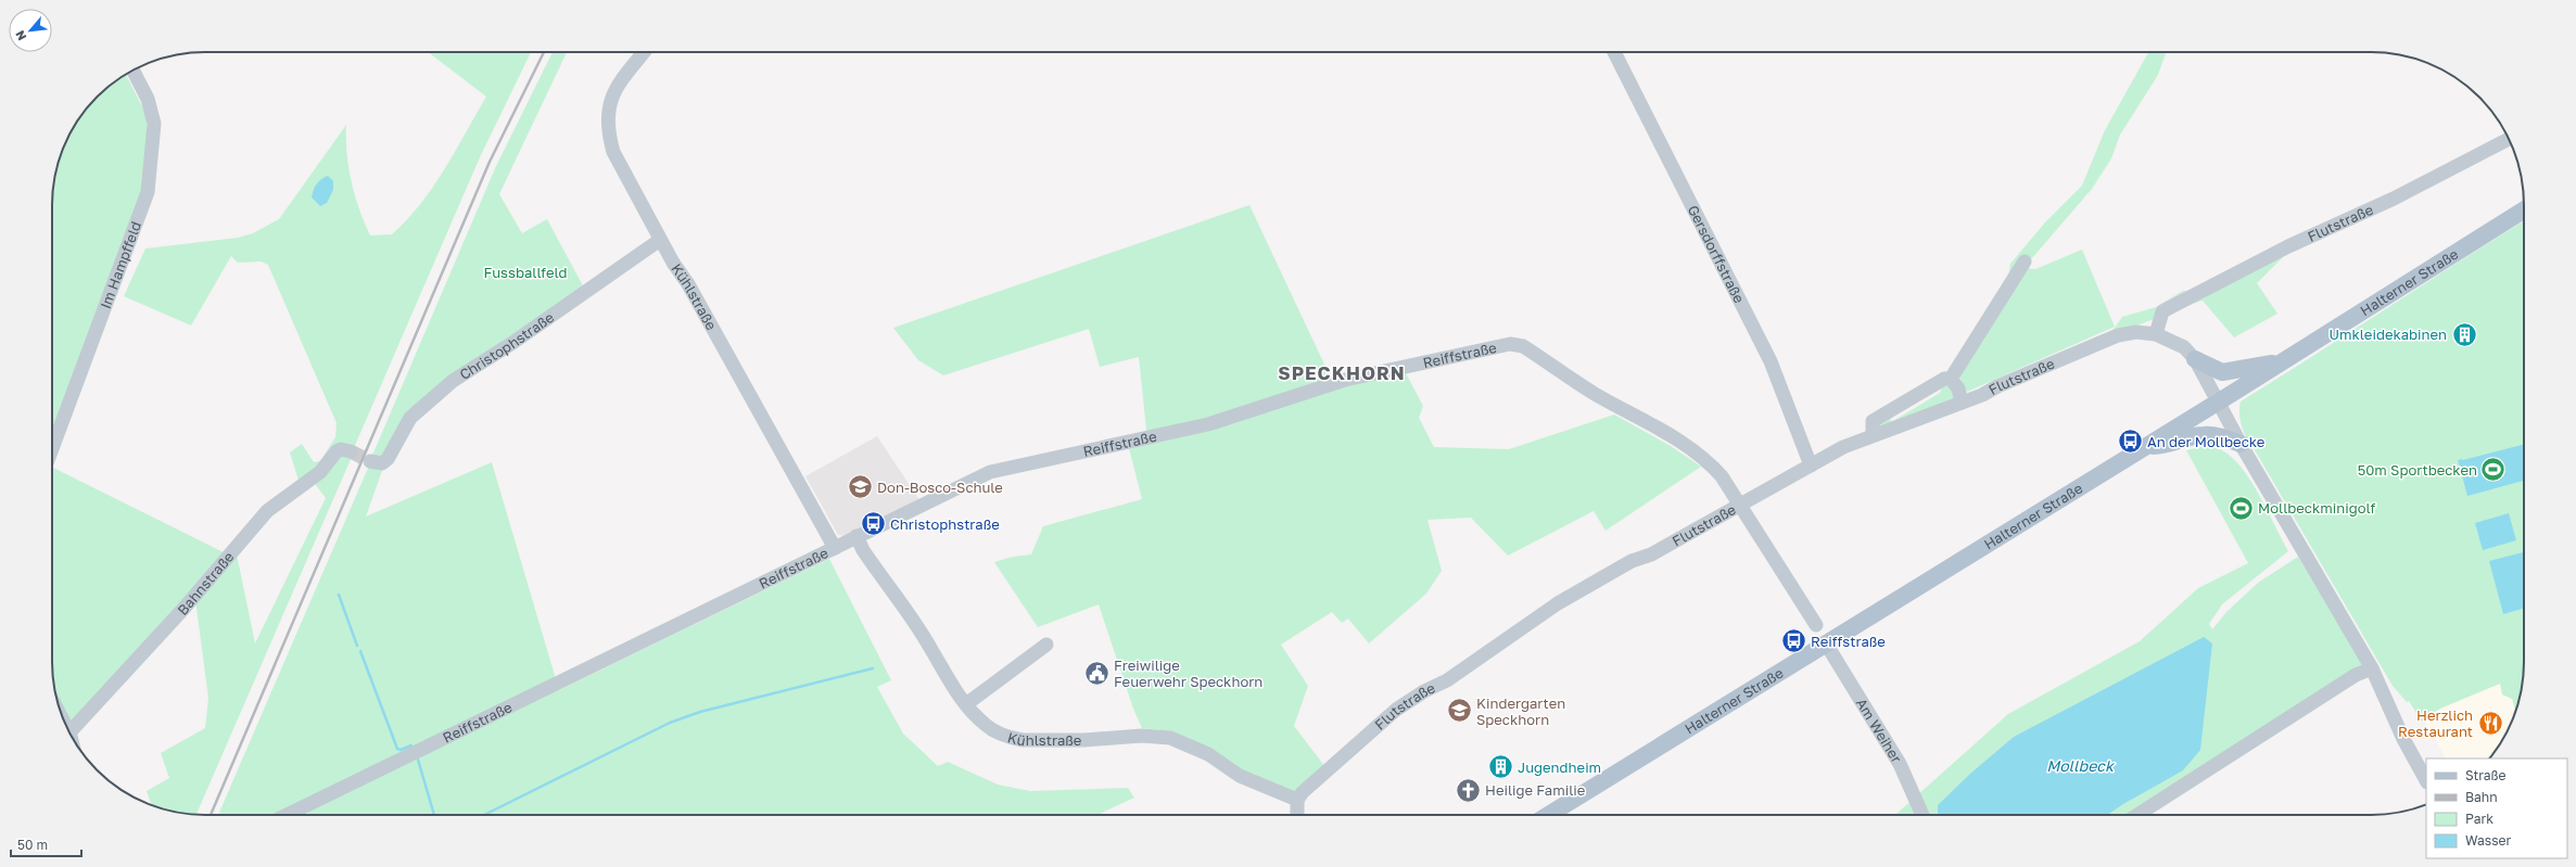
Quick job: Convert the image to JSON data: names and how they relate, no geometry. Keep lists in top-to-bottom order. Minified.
{"streets":{"main road":["Halterner Straße"],"street":["Flutstraße","Gersdorffstraße","Im Hampffeld","Kühlstraße","Christophstraße","Reiffstraße","Bahnstraße","Am Weiher"]},"crossings":[["Flutstraße","Gersdorffstraße"],["Flutstraße","Halterner Straße"],["Flutstraße","Kühlstraße"],["Flutstraße","Reiffstraße"],["Halterner Straße","Am Weiher"],["Kühlstraße","Christophstraße"],["Kühlstraße","Reiffstraße"]],"districts":["SPECKHORN"],"water":["Mollbeck"],"parks":["Fussballfeld"],"places":{"building":["Umkleidekabinen","Jugendheim"],"bus stop":["An der Mollbecke","Christophstraße","Reiffstraße"],"sports":["50m Sportbecken","Mollbeckminigolf"],"school or university":["Don-Bosco-Schule","Kindergarten Speckhorn"],"public building":["Freiwilige Feuerwehr Speckhorn"],"restaurant":["Herzlich Restaurant"],"church":["Heilige Familie"]},"legend":["Straße","Bahn","Park","Wasser"],"scale_bar":"50 m","north":"bottom left"}
